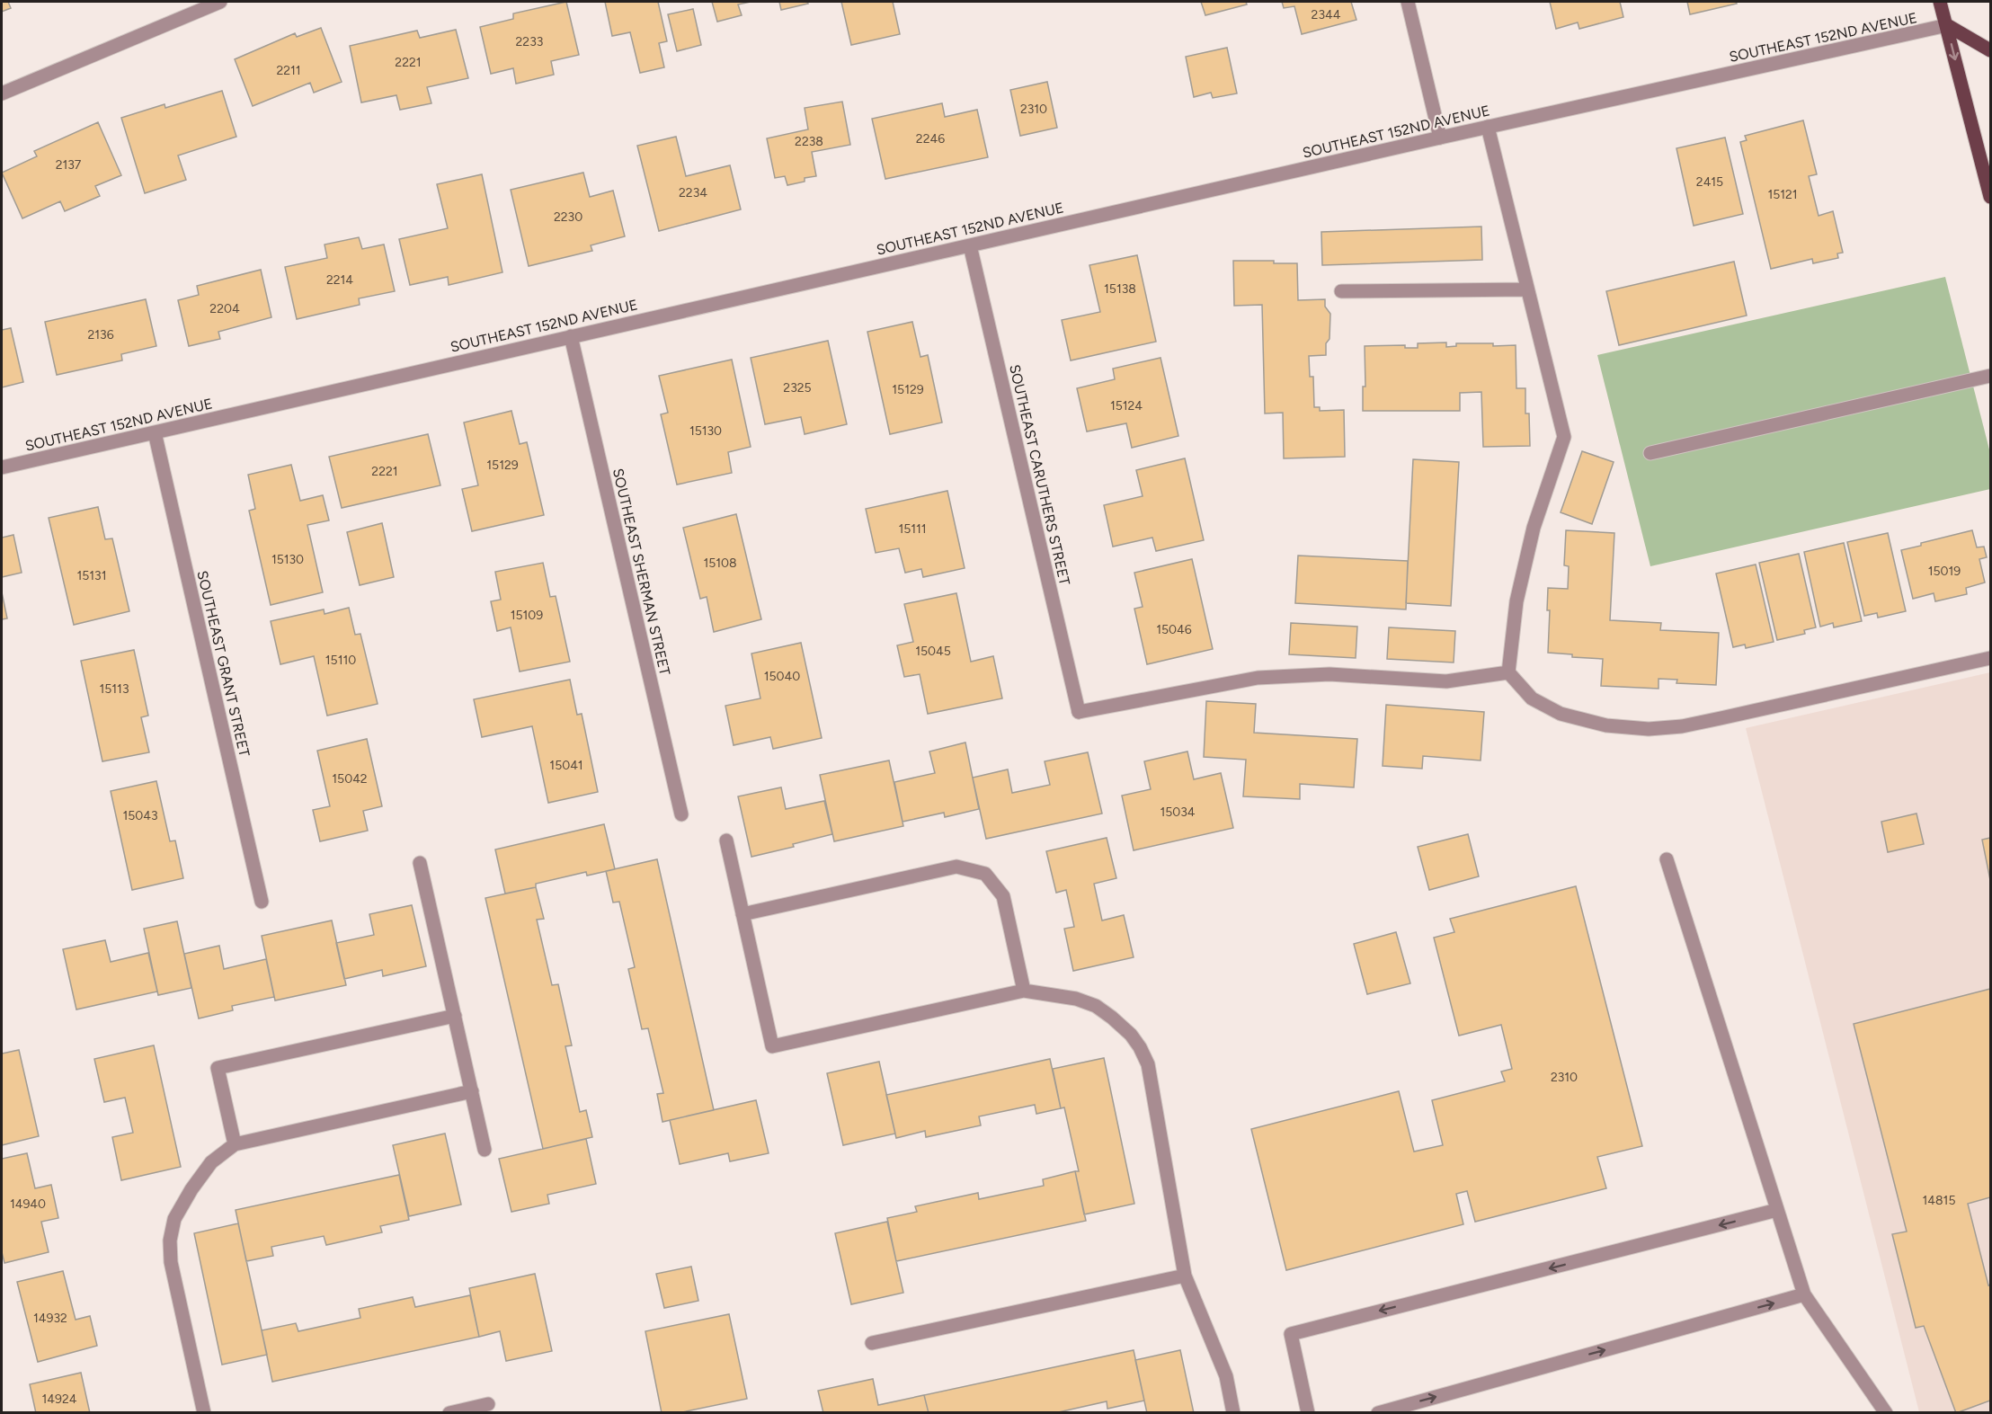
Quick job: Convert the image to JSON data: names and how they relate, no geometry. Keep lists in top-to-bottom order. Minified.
{"streets":{"street":["SOUTHEAST 152ND AVENUE","SOUTHEAST CARUTHERS STREET","SOUTHEAST SHERMAN STREET","SOUTHEAST GRANT STREET"]},"crossings":[["SOUTHEAST 152ND AVENUE","SOUTHEAST CARUTHERS STREET"],["SOUTHEAST 152ND AVENUE","SOUTHEAST SHERMAN STREET"],["SOUTHEAST 152ND AVENUE","SOUTHEAST GRANT STREET"]],"house_numbers":["2344","2233","2221","2211","2310","2246","2238","2137","2415","2234","15121","2230","2214","15138","2204","2136","2325","15129","15124","15130","15129","2221","15111","15130","15108","15019","15131","15109","15046","15045","15110","15040","15113","15041","15042","15034","15043","2310","14815","14940","14932","14924"]}
